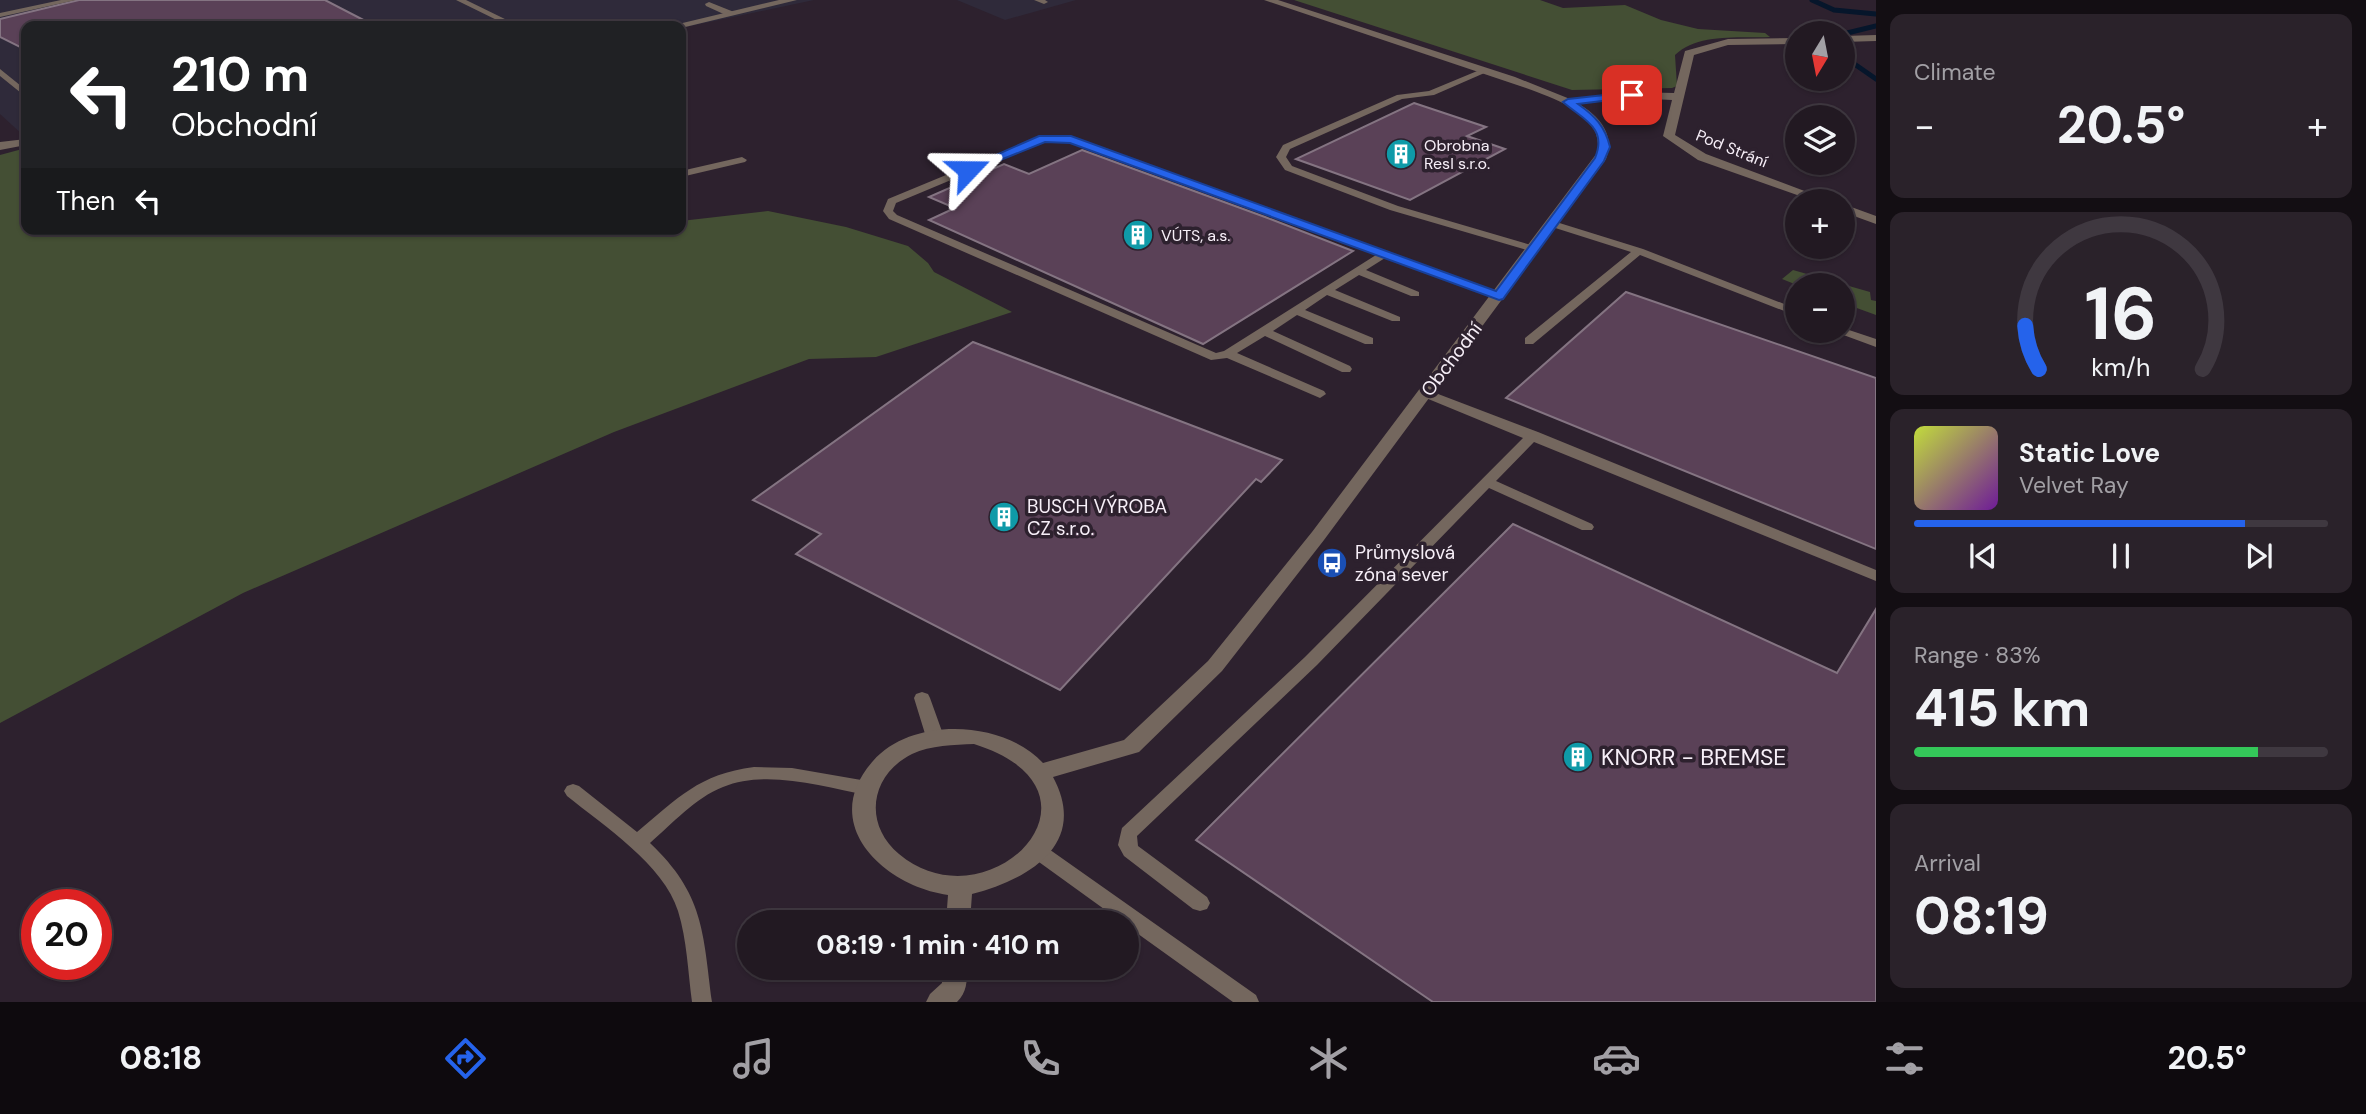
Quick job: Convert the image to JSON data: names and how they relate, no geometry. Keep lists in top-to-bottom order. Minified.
{"streets":{"street":["Pod Strání","Obchodní"]},"places":{"building":["Obrobna Resl s.r.o.","VÚTS, a.s.","BUSCH VÝROBA CZ s.r.o.","KNORR - BREMSE"],"bus stop":["Průmyslová zóna sever"]},"north":"bottom","page":{"tile":["Climate",["Range · 83%","415 km"],["Arrival","08:19"]],"map_buttons":["+","−"],"turn":["210 m","Obchodní"],"heat":["−","20.5°","+"],"then":"Then","song":["Static Love","Velvet Ray"],"limit":"20","trip":"08:19 · 1 min · 410 m","tabs":["08:18","20.5°"],"gauge":["16","km/h"]}}
